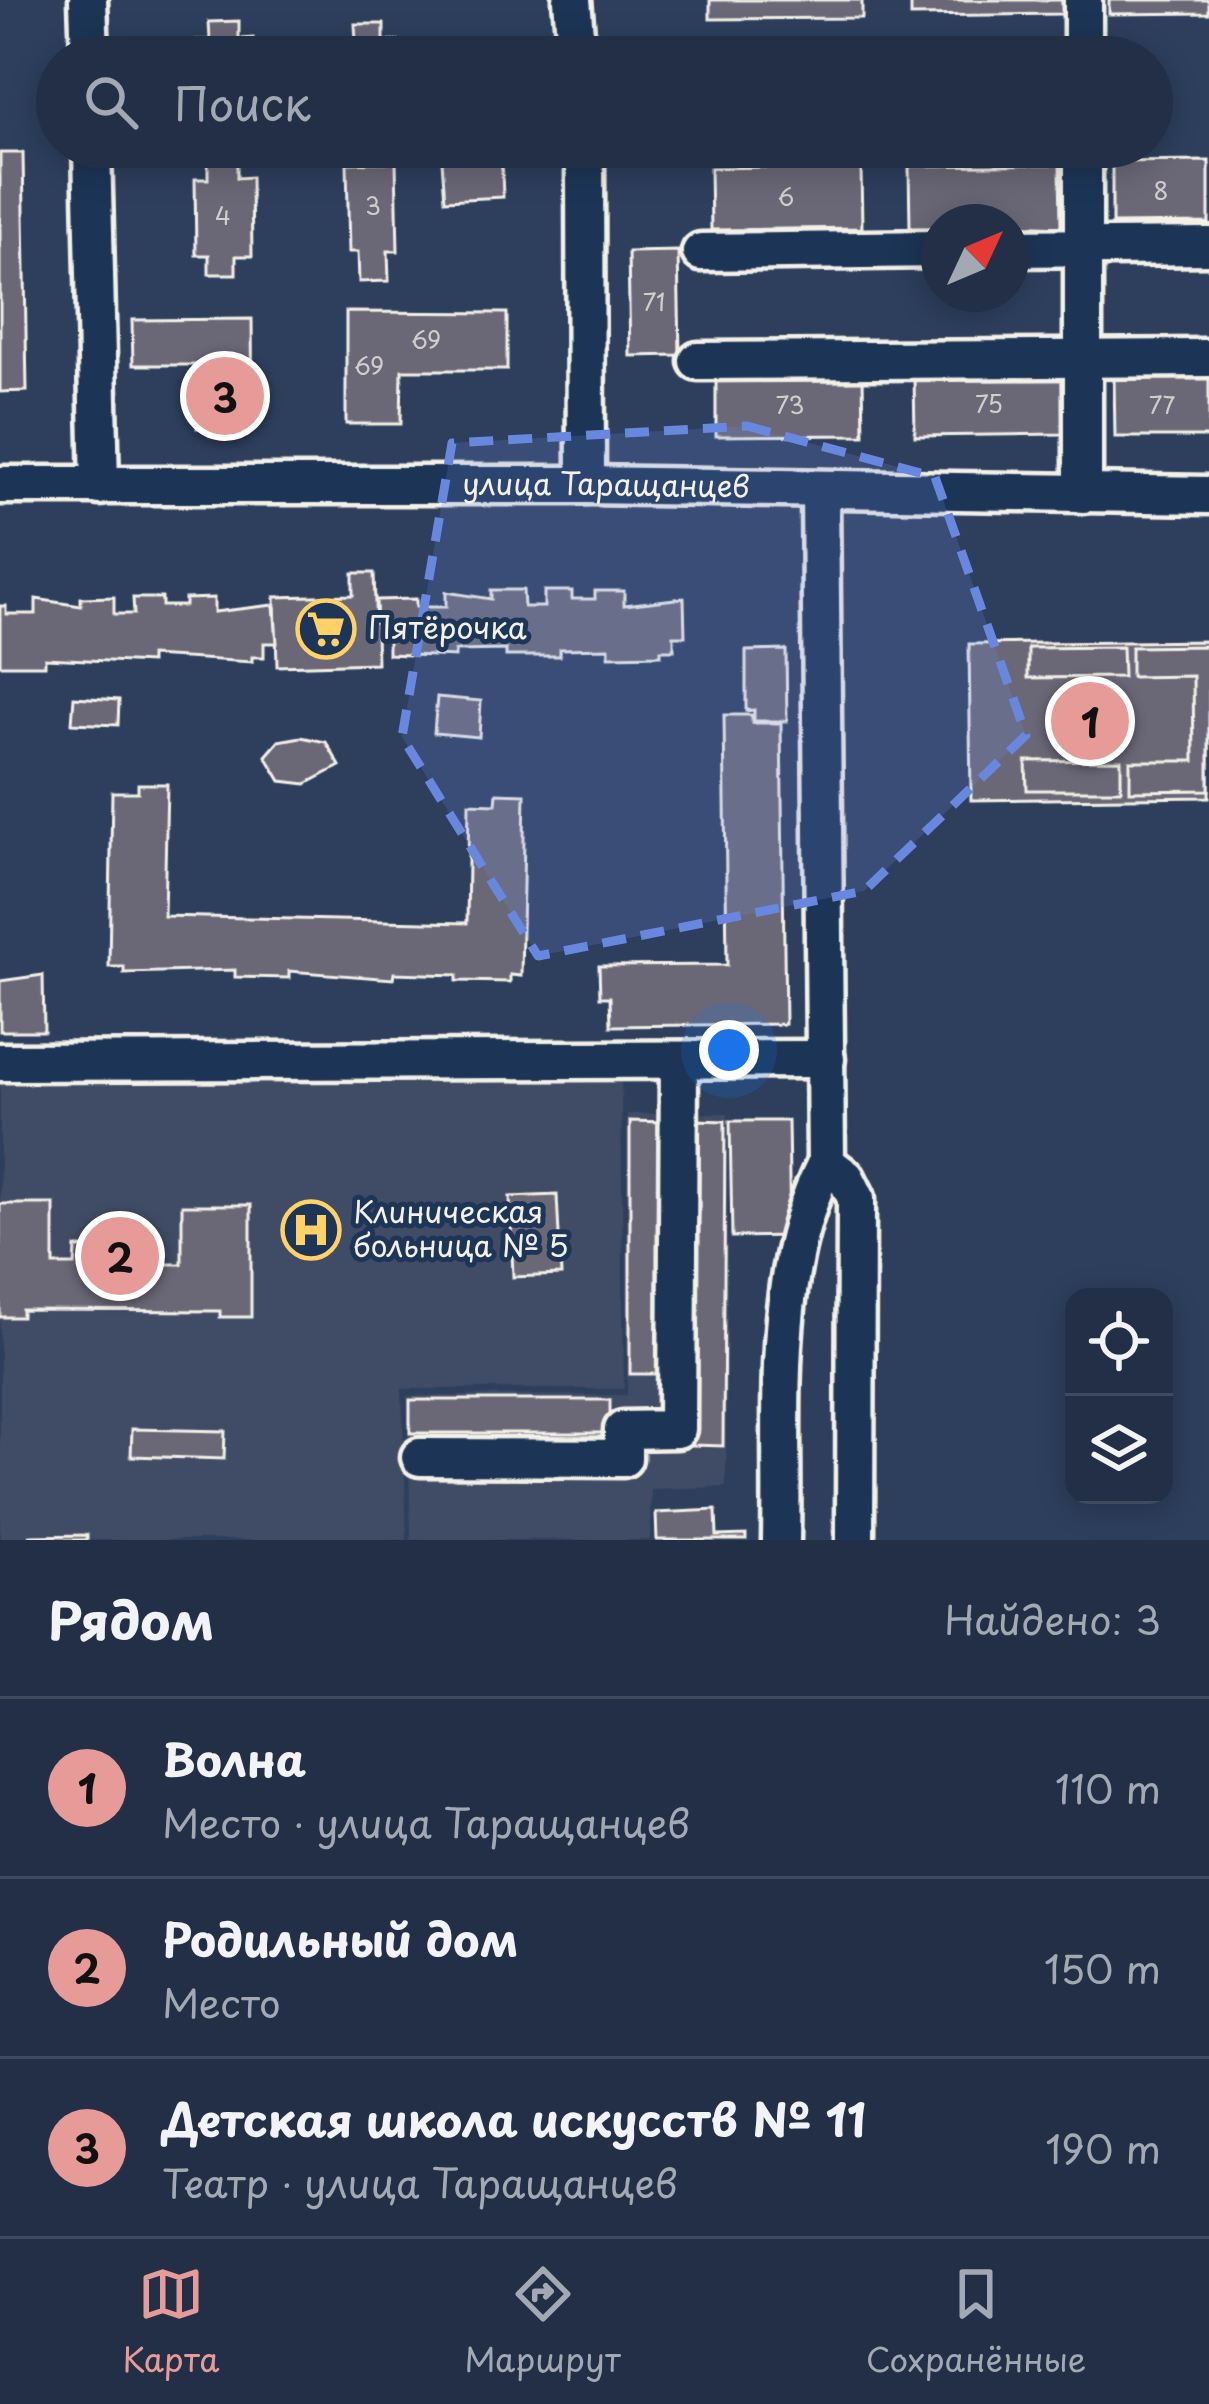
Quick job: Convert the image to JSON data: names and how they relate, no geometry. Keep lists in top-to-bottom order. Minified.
{"streets":{"street":["улица Таращанцев"]},"places":{"supermarket":["Пятёрочка"],"hospital":["Клиническая больница № 5"]},"house_numbers":["8","6","3","4","71","69","69","75","73","77"],"north":"top right","page":{"search":"Поиск","pins":["3","1","2"],"heading":["Рядом","Найдено: 3"],"list":[{"mark":"1","name":"Волна","note":"Место · улица Таращанцев","value":"110 m"},{"mark":"2","name":"Родильный дом","note":"Место","value":"150 m"},{"mark":"3","name":"Детская школа искусств № 11","note":"Театр · улица Таращанцев","value":"190 m"}],"nav":["Карта","Маршрут","Сохранённые"]}}
